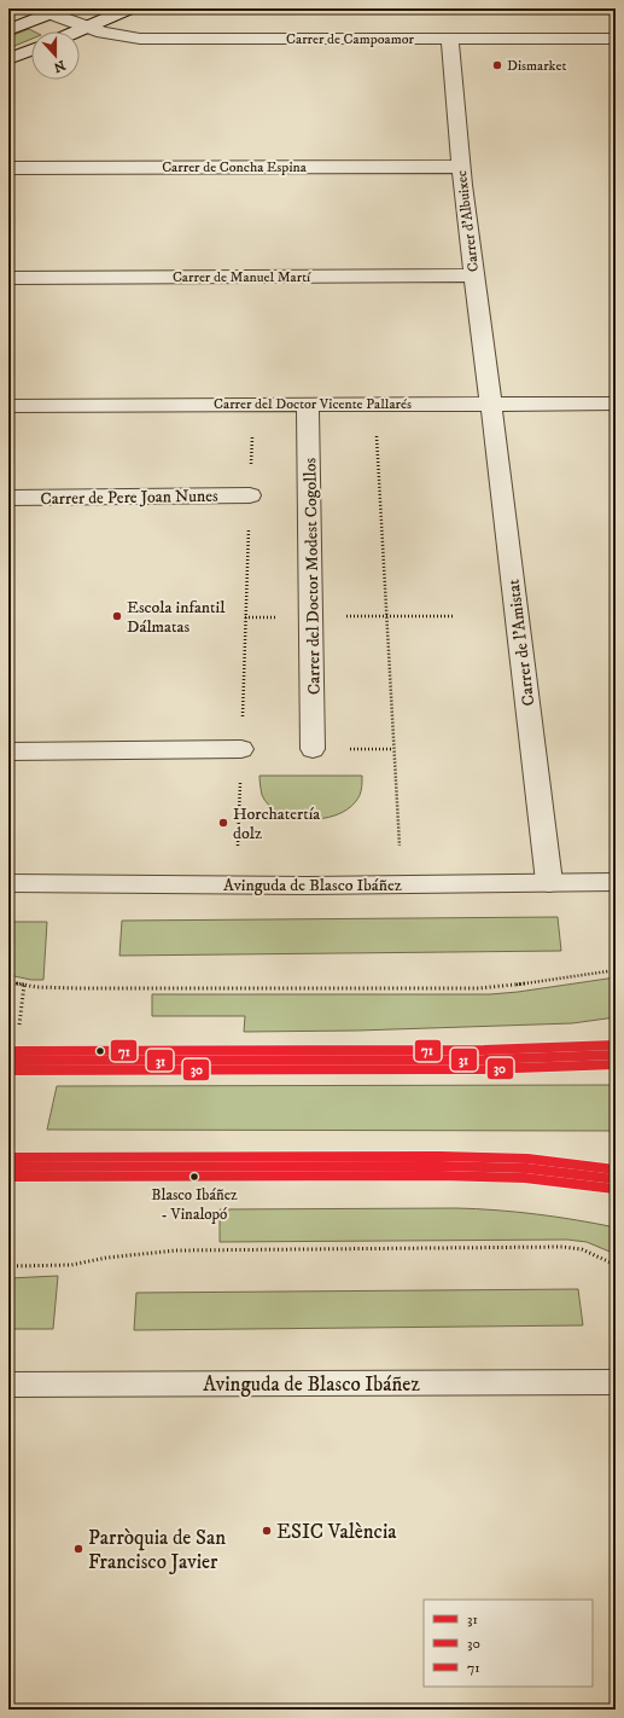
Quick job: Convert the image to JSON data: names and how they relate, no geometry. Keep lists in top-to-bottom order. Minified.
{"streets":{"street":["Carrer de Campoamor","Carrer de Concha Espina","Carrer d'Albuixec","Carrer de Manuel Martí","Carrer del Doctor Vicente Pallarés","Carrer de Pere Joan Nunes","Carrer del Doctor Modest Cogollos","Carrer de l'Amistat"],"lane":["Avinguda de Blasco Ibáñez"]},"crossings":[["Carrer de Campoamor","Carrer d'Albuixec"],["Carrer de Concha Espina","Carrer d'Albuixec"],["Carrer d'Albuixec","Carrer de Manuel Martí"],["Carrer d'Albuixec","Carrer del Doctor Vicente Pallarés"],["Carrer d'Albuixec","Carrer de l'Amistat"],["Carrer del Doctor Vicente Pallarés","Carrer del Doctor Modest Cogollos"],["Carrer del Doctor Vicente Pallarés","Carrer de l'Amistat"],["Carrer de l'Amistat","Avinguda de Blasco Ibáñez"]],"places":["Dismarket","Escola infantil Dálmatas","Horchatertía dolz","Blasco Ibáñez - Vinalopó","ESIC València","Parròquia de San Francisco Javier"],"lines":["transit line 71","transit line 31","transit line 30"],"legend":["31","30","71"],"north":"bottom"}
